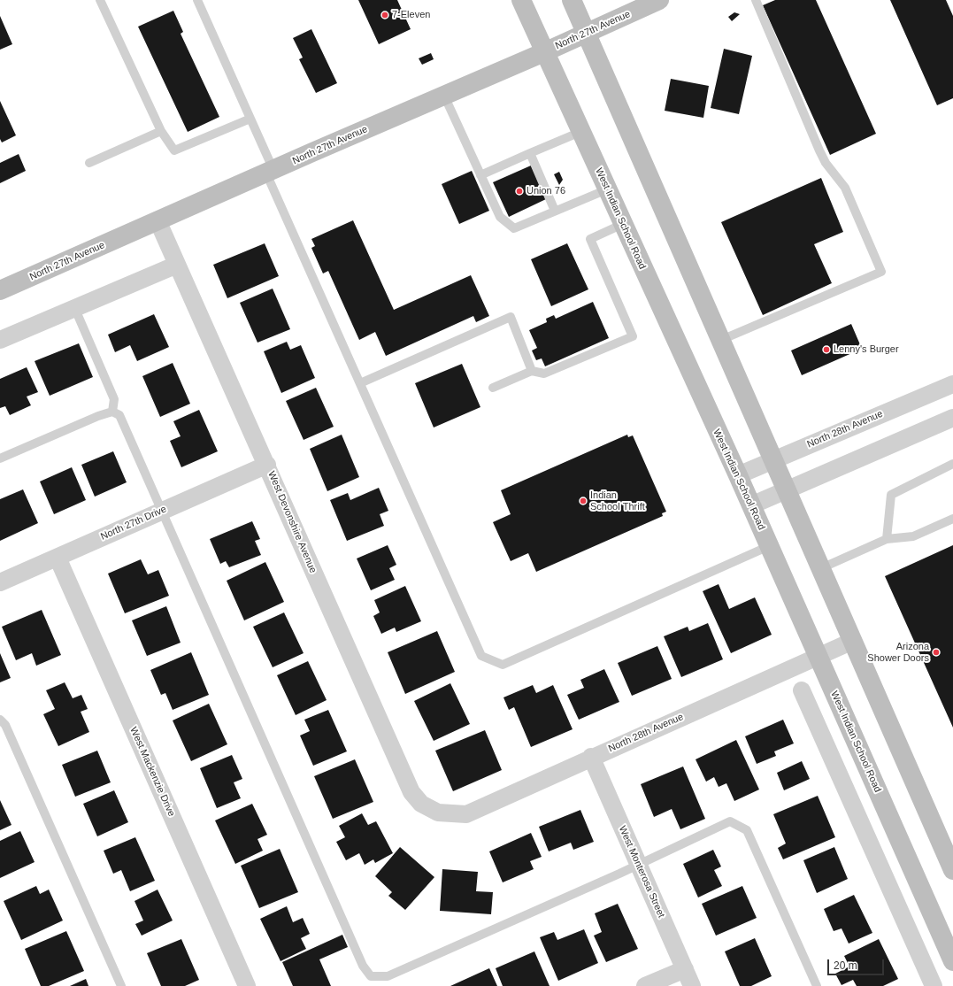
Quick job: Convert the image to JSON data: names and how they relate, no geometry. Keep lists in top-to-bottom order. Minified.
{"streets":{"main road":["North 27th Avenue","West Indian School Road"],"street":["North 28th Avenue","West Devonshire Avenue","North 27th Drive","West Mackenzie Drive","West Monterosa Street"]},"crossings":[["North 27th Avenue","West Indian School Road"],["North 27th Avenue","West Devonshire Avenue"],["West Indian School Road","North 28th Avenue"],["North 28th Avenue","West Devonshire Avenue"],["North 28th Avenue","West Monterosa Street"],["West Devonshire Avenue","North 27th Drive"],["North 27th Drive","West Mackenzie Drive"]],"places":["7-Eleven","Union 76","Lenny's Burger","Indian School Thrift","Arizona Shower Doors"],"scale_bar":"20 m"}
